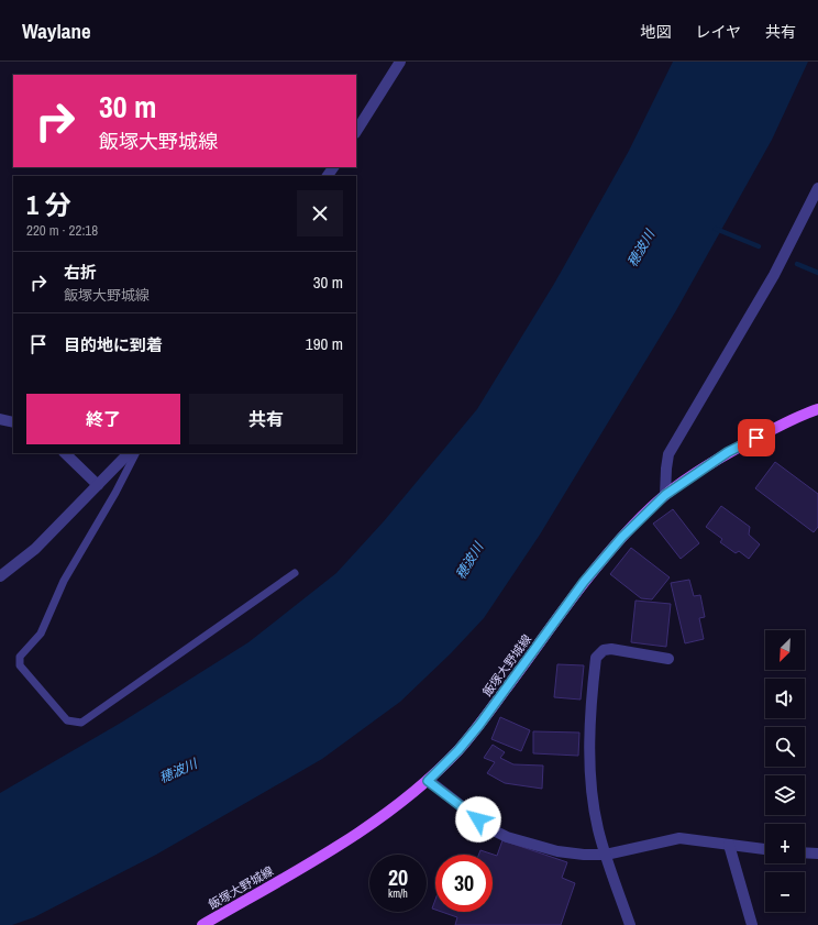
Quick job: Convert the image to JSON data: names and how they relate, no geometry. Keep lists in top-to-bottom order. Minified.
{"streets":{"main road":["飯塚大野城線"]},"water":["穂波川"],"north":"bottom left","page":{"header":"Waylane","nav":["地図","レイヤ","共有"],"turn":["30 m","飯塚大野城線"],"heading":["1 分","220 m · 22:18"],"list":[{"name":"右折","note":"飯塚大野城線","value":"30 m"},{"name":"目的地に到着","value":"190 m"}],"buttons":["終了","共有"],"map_buttons":["+","−"],"speed":"20 km/h","limit":"30"}}
